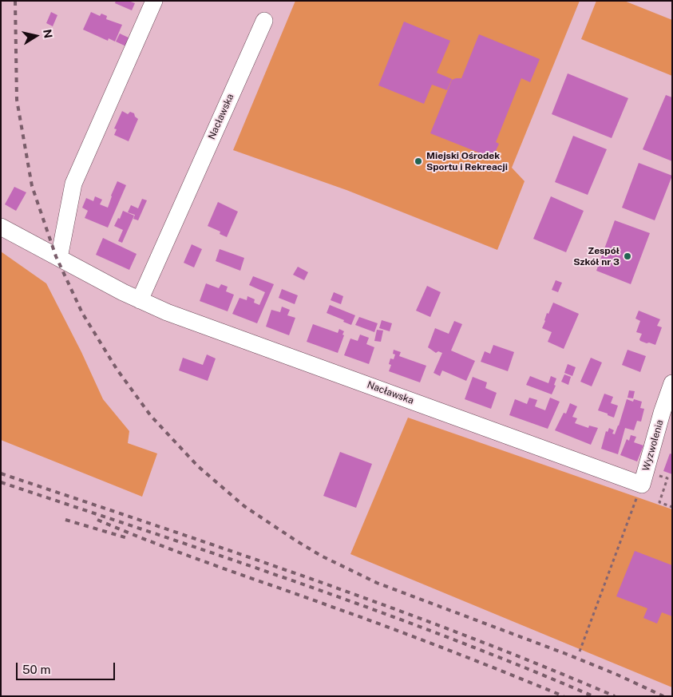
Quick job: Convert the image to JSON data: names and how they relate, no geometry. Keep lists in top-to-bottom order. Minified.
{"streets":{"street":["Nacławska","Wyzwolenia"]},"crossings":[["Nacławska","Wyzwolenia"]],"places":["Miejski Ośrodek Sportu i Rekreacji","Zespół Szkół nr 3"],"scale_bar":"50 m","north":"right"}
